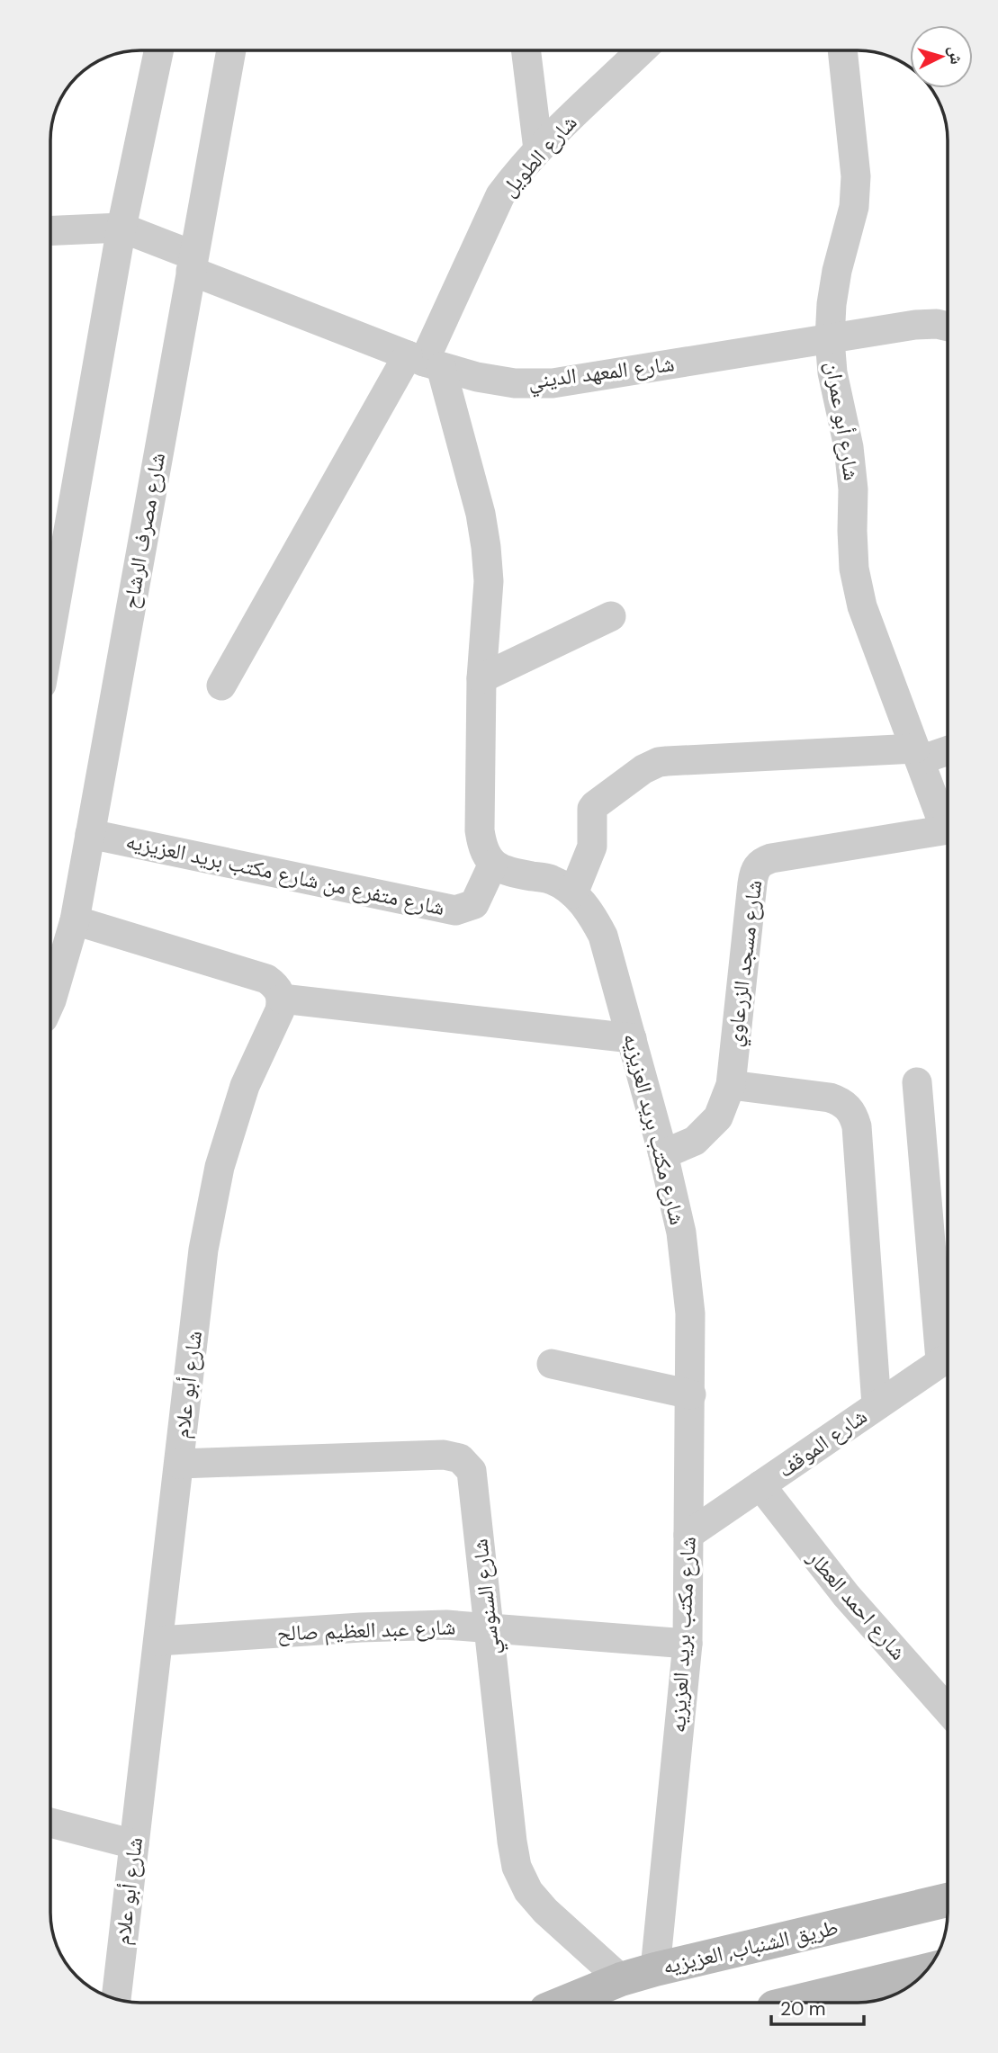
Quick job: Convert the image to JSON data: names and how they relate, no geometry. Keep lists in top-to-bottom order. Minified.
{"streets":{"street":["شارع الطويل","شارع المعهد الديني","شارع أبو عمران","شارع مصرف الرشاح","شارع متفرع من شارع مكتب بريد العزيزيه","شارع مسجد الزرعاوي","شارع مكتب بريد العزيزيه","شارع أبو علام","شارع الموقف","شارع السنوسي","شارع احمد العطار","شارع عبد العظيم صالح","طريق الشنباب, العزيزيه"]},"crossings":[["شارع الطويل","شارع المعهد الديني"],["شارع المعهد الديني","شارع أبو عمران"],["شارع المعهد الديني","شارع مصرف الرشاح"],["شارع مصرف الرشاح","شارع متفرع من شارع مكتب بريد العزيزيه"],["شارع متفرع من شارع مكتب بريد العزيزيه","شارع مكتب بريد العزيزيه"],["شارع مسجد الزرعاوي","شارع مكتب بريد العزيزيه"],["شارع مكتب بريد العزيزيه","شارع الموقف"],["شارع مكتب بريد العزيزيه","شارع عبد العظيم صالح"],["شارع مكتب بريد العزيزيه","طريق الشنباب, العزيزيه"],["شارع أبو علام","شارع السنوسي"],["شارع أبو علام","شارع عبد العظيم صالح"],["شارع الموقف","شارع احمد العطار"],["شارع السنوسي","شارع عبد العظيم صالح"],["شارع السنوسي","طريق الشنباب, العزيزيه"]],"scale_bar":"20 m","north":"right"}
